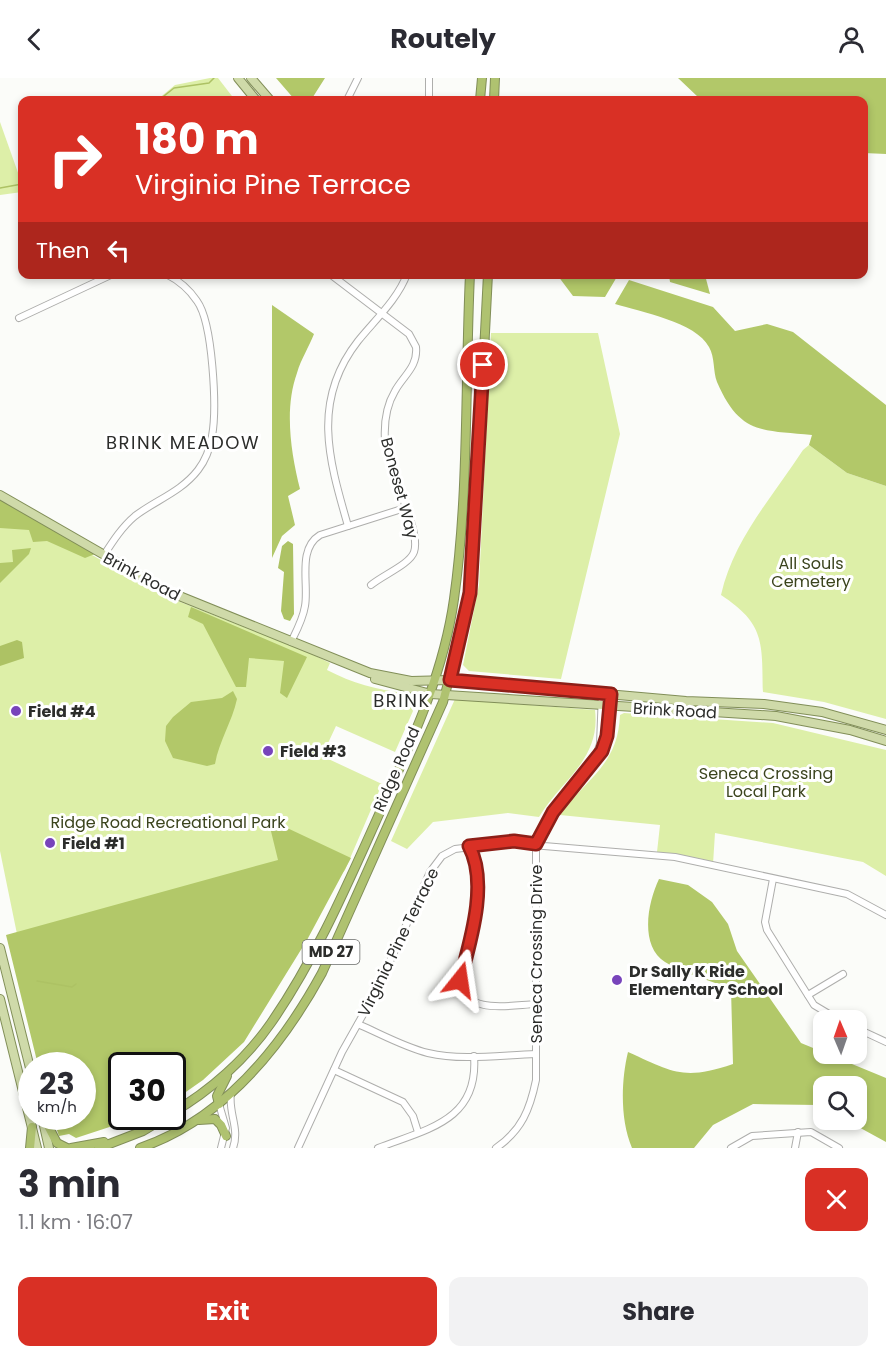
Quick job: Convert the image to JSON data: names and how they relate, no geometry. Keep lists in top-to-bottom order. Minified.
{"streets":{"highway":["Ridge Road","MD 27"],"main road":["Brink Road"],"street":["Boneset Way","Virginia Pine Terrace","Seneca Crossing Drive"]},"crossings":[["Brink Road","Ridge Road"],["Brink Road","Seneca Crossing Drive"],["Virginia Pine Terrace","Seneca Crossing Drive"]],"districts":["BRINK MEADOW","BRINK"],"parks":["All Souls Cemetery","Seneca Crossing Local Park","Ridge Road Recreational Park"],"places":["Field #4","Field #3","Field #1","Dr Sally K Ride Elementary School"],"north":"top","page":{"header":"Routely","turn":["180 m","Virginia Pine Terrace"],"then":"Then","speed":"23 km/h","limit":"30","heading":["3 min","1.1 km · 16:07"],"buttons":["Exit","Share"]}}
